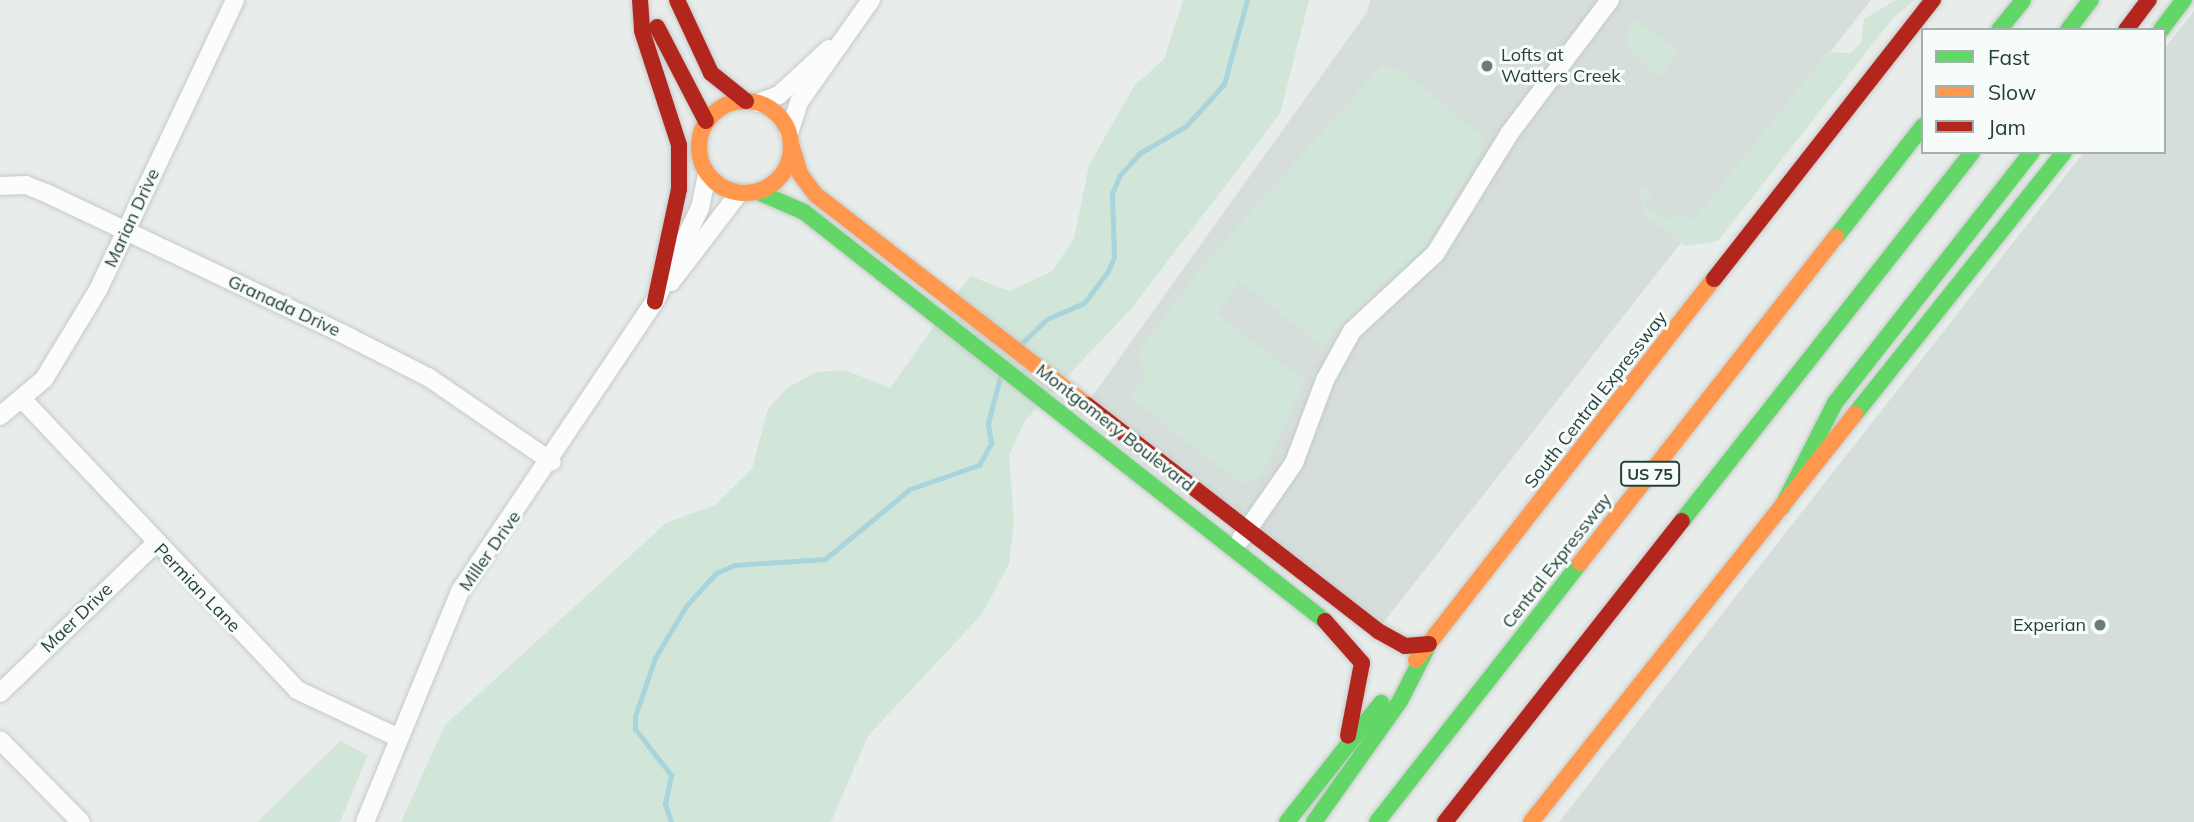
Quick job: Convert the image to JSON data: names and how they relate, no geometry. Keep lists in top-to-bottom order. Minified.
{"streets":{"main road":["South Central Expressway","Montgomery Boulevard","US 75","Central Expressway"],"street":["Marian Drive","Granada Drive","Miller Drive","Permian Lane","Maer Drive"]},"crossings":[["Marian Drive","Granada Drive"],["Marian Drive","Permian Lane"],["Granada Drive","Miller Drive"],["South Central Expressway","Montgomery Boulevard"],["Montgomery Boulevard","Miller Drive"],["Miller Drive","Permian Lane"],["Permian Lane","Maer Drive"]],"places":["Lofts at Watters Creek","Experian"],"legend":["Fast","Slow","Jam"]}
